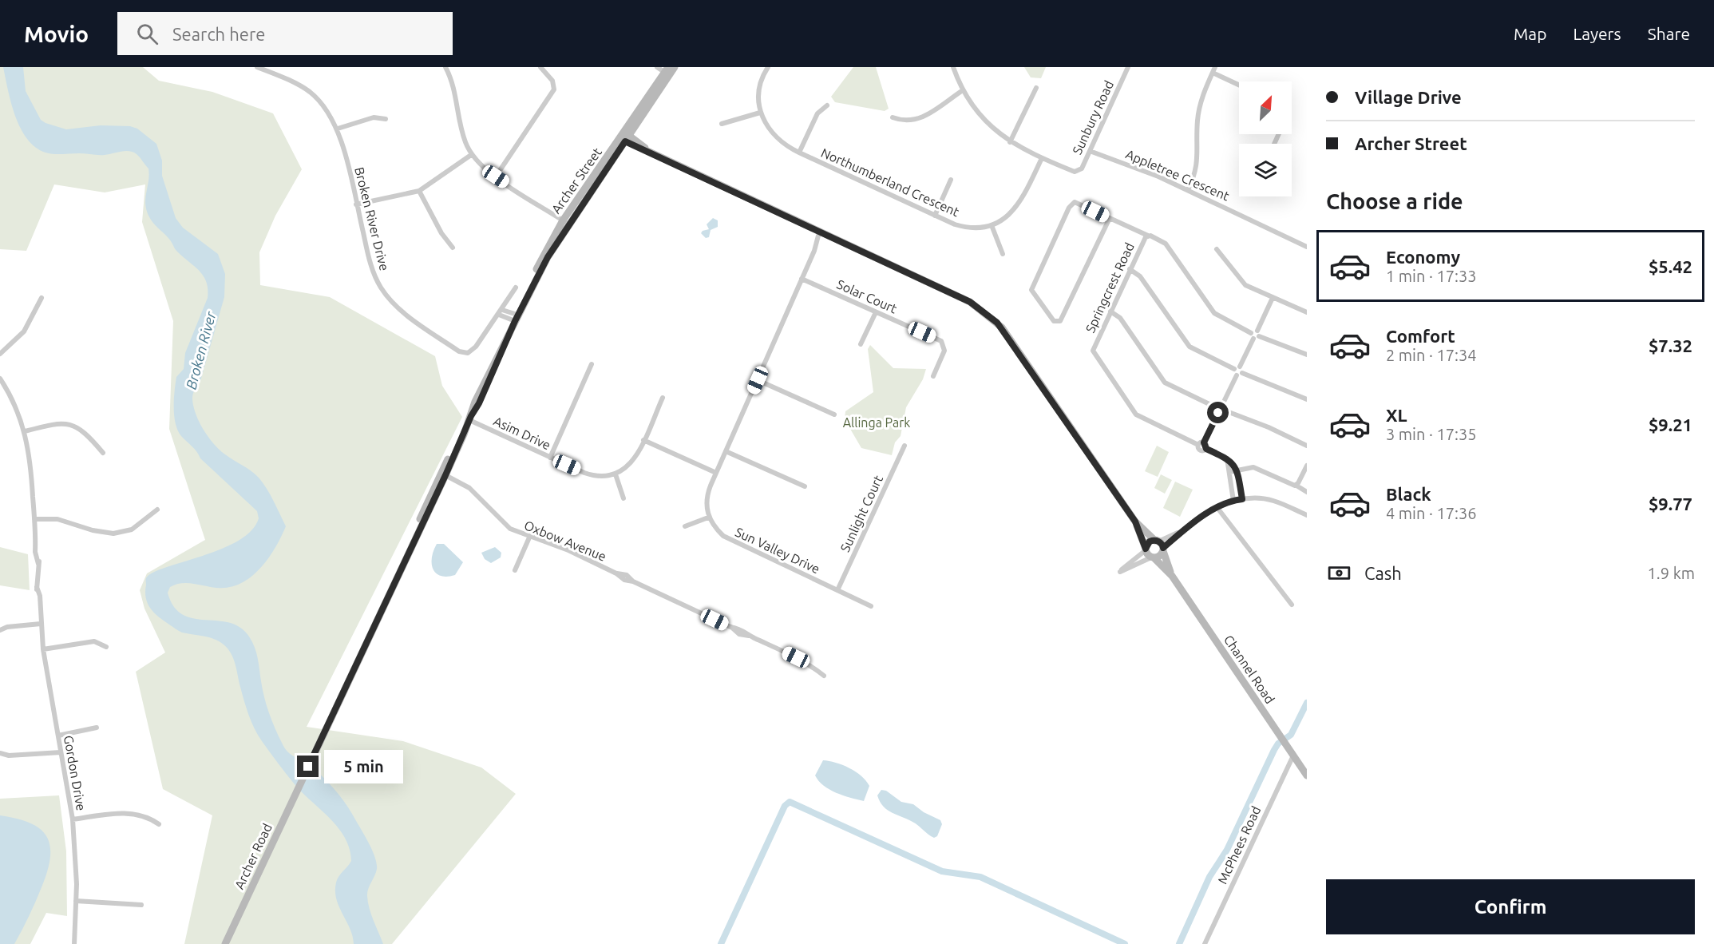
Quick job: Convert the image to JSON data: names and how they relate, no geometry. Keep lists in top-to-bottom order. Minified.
{"streets":{"street":["Sunbury Road","Appletree Crescent","Archer Street","Northumberland Crescent","Broken River Drive","Springcrest Road","Solar Court","Asim Drive","Sunlight Court","Oxbow Avenue","Sun Valley Drive","Channel Road","Gordon Drive","McPhees Road","Archer Road"]},"crossings":[["Sunbury Road","Appletree Crescent"],["Sunbury Road","Northumberland Crescent"],["Archer Street","Asim Drive"],["Archer Street","Oxbow Avenue"],["Archer Street","Channel Road"],["Archer Street","Archer Road"],["Sunlight Court","Sun Valley Drive"],["Channel Road","McPhees Road"]],"water":["Broken River"],"parks":["Allinga Park"],"north":"top right","page":{"header":"Movio","search":"Search here","nav":["Map","Layers","Share"],"banner":["Village Drive","Archer Street"],"heading":"Choose a ride","list":[{"name":"Economy","note":"1 min · 17:33","value":"$5.42"},{"name":"Comfort","note":"2 min · 17:34","value":"$7.32"},{"name":"XL","note":"3 min · 17:35","value":"$9.21"},{"name":"Black","note":"4 min · 17:36","value":"$9.77"}],"pay":["Cash","1.9 km"],"bubble":"5 min","buttons":"Confirm"}}
